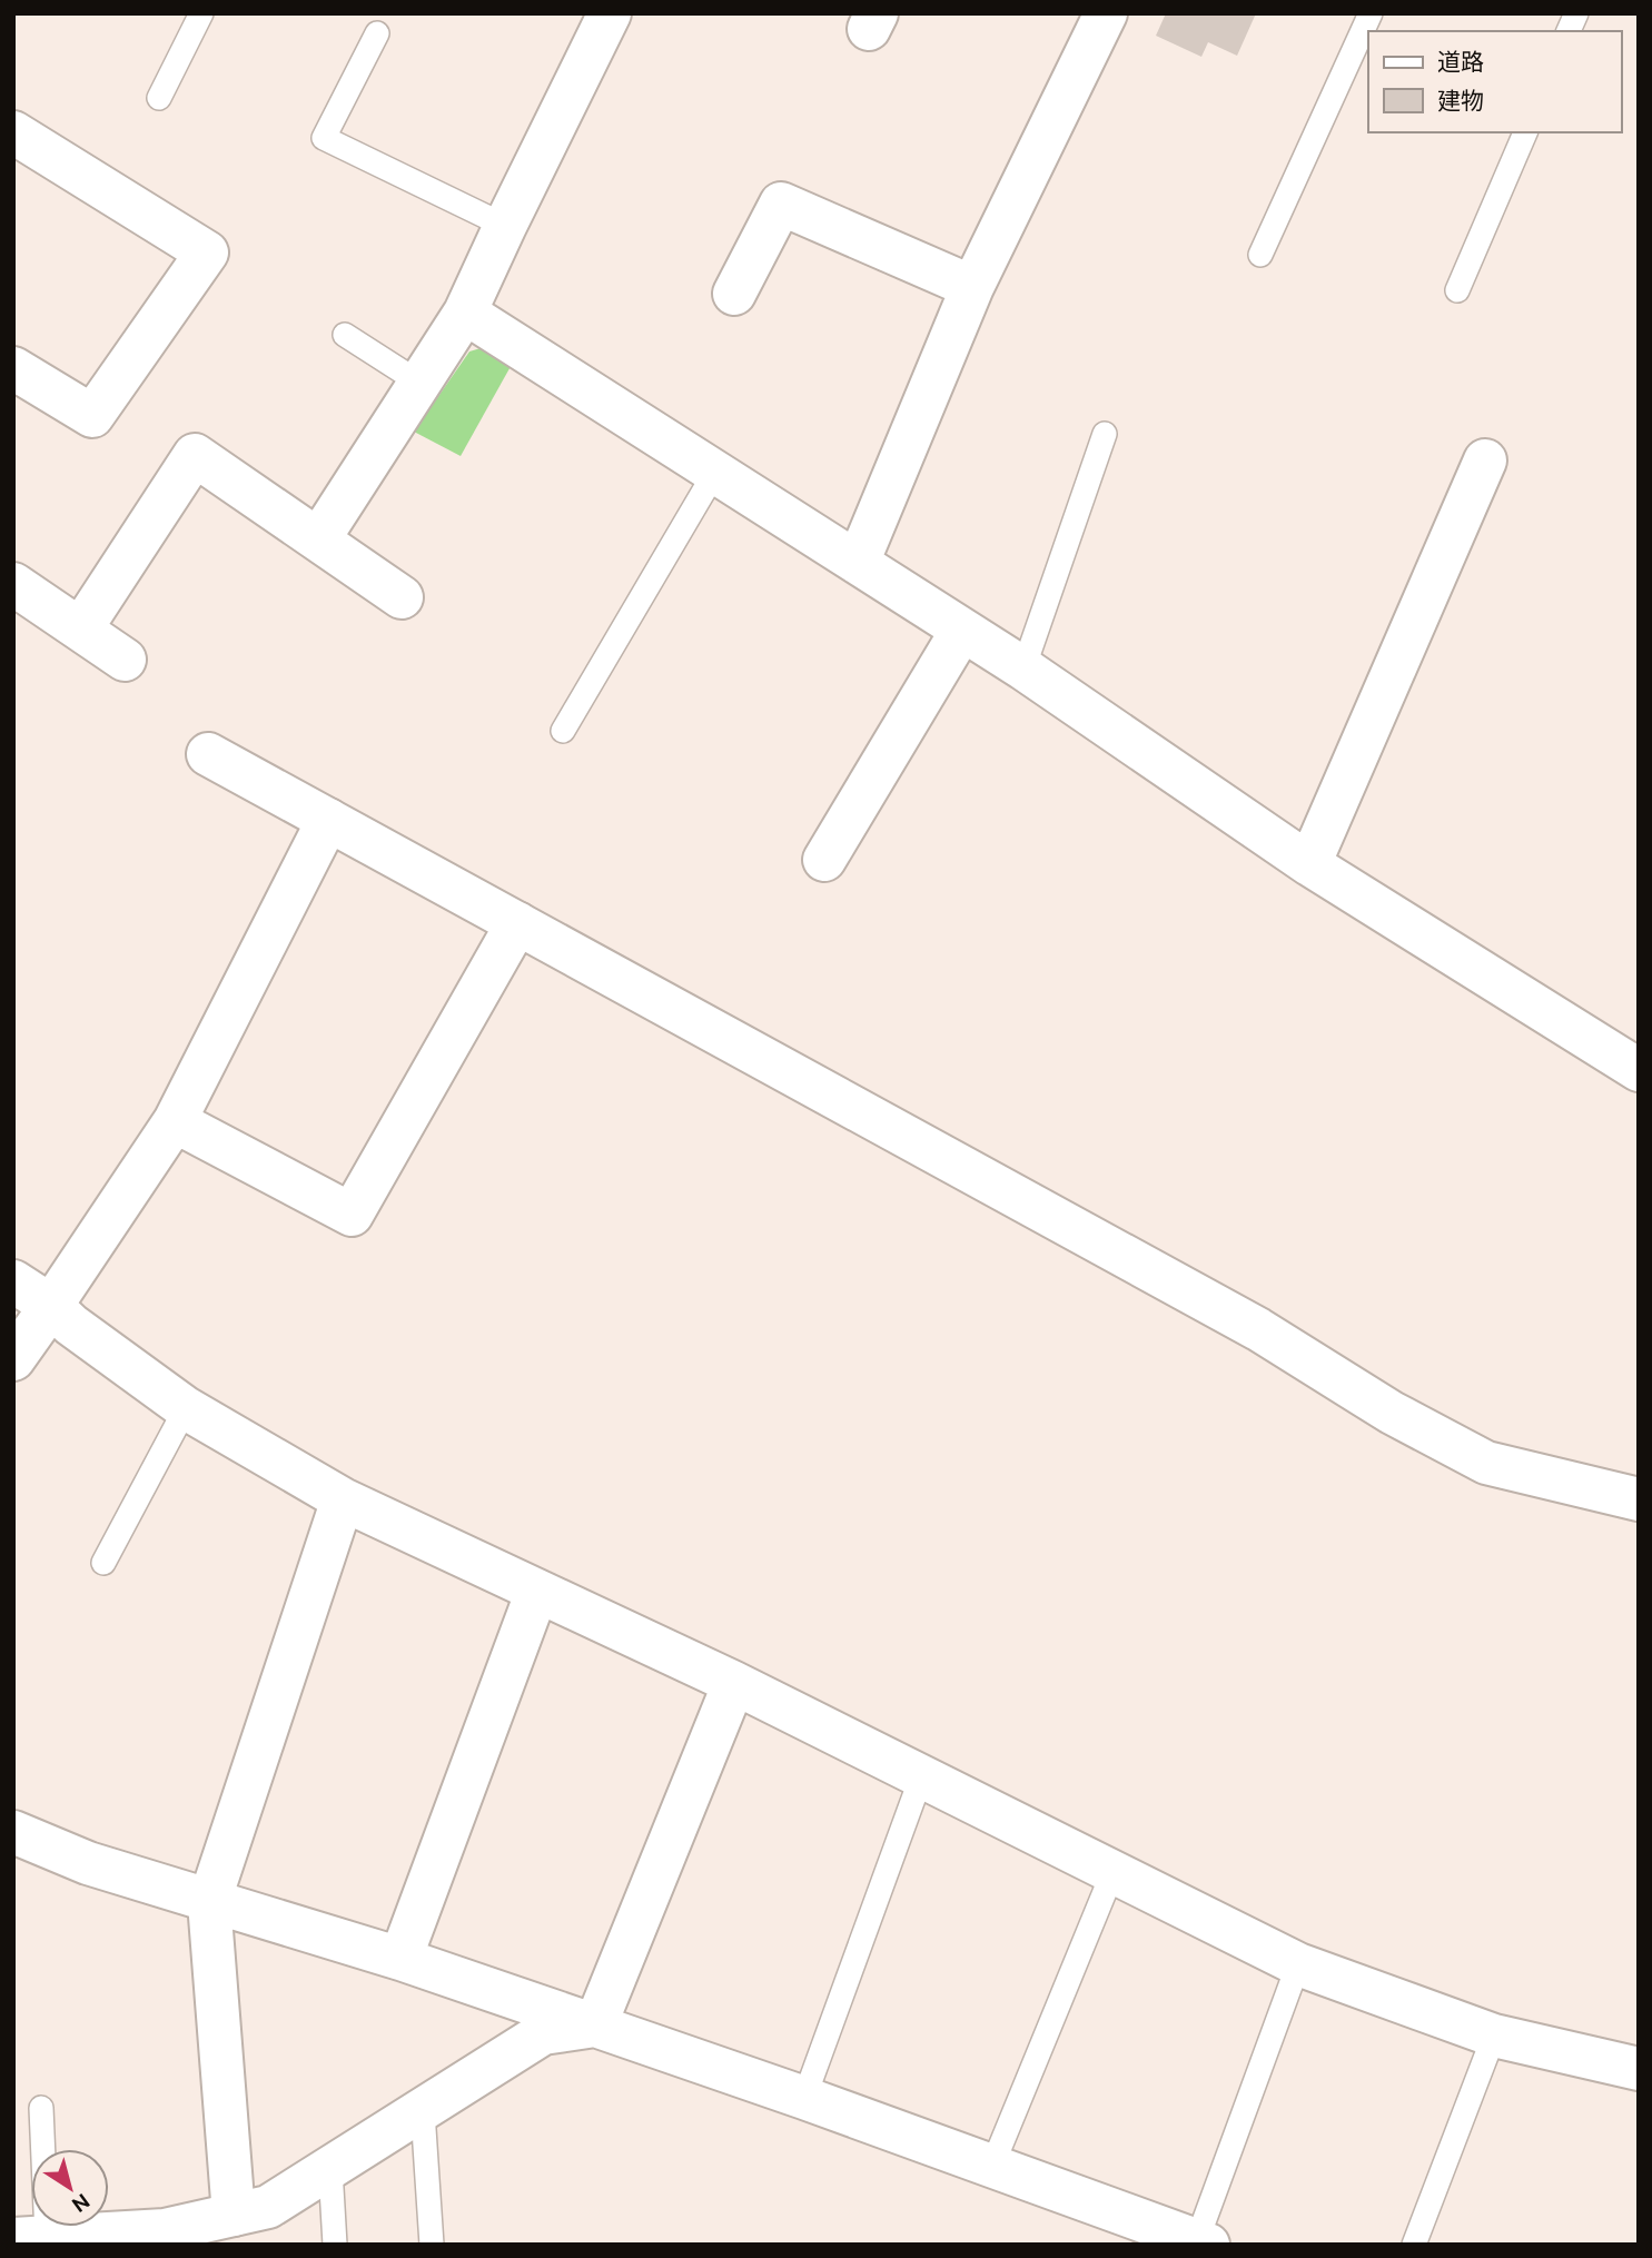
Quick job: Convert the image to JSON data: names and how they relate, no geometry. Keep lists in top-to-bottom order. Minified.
{"legend":["道路","建物"],"north":"bottom right"}
